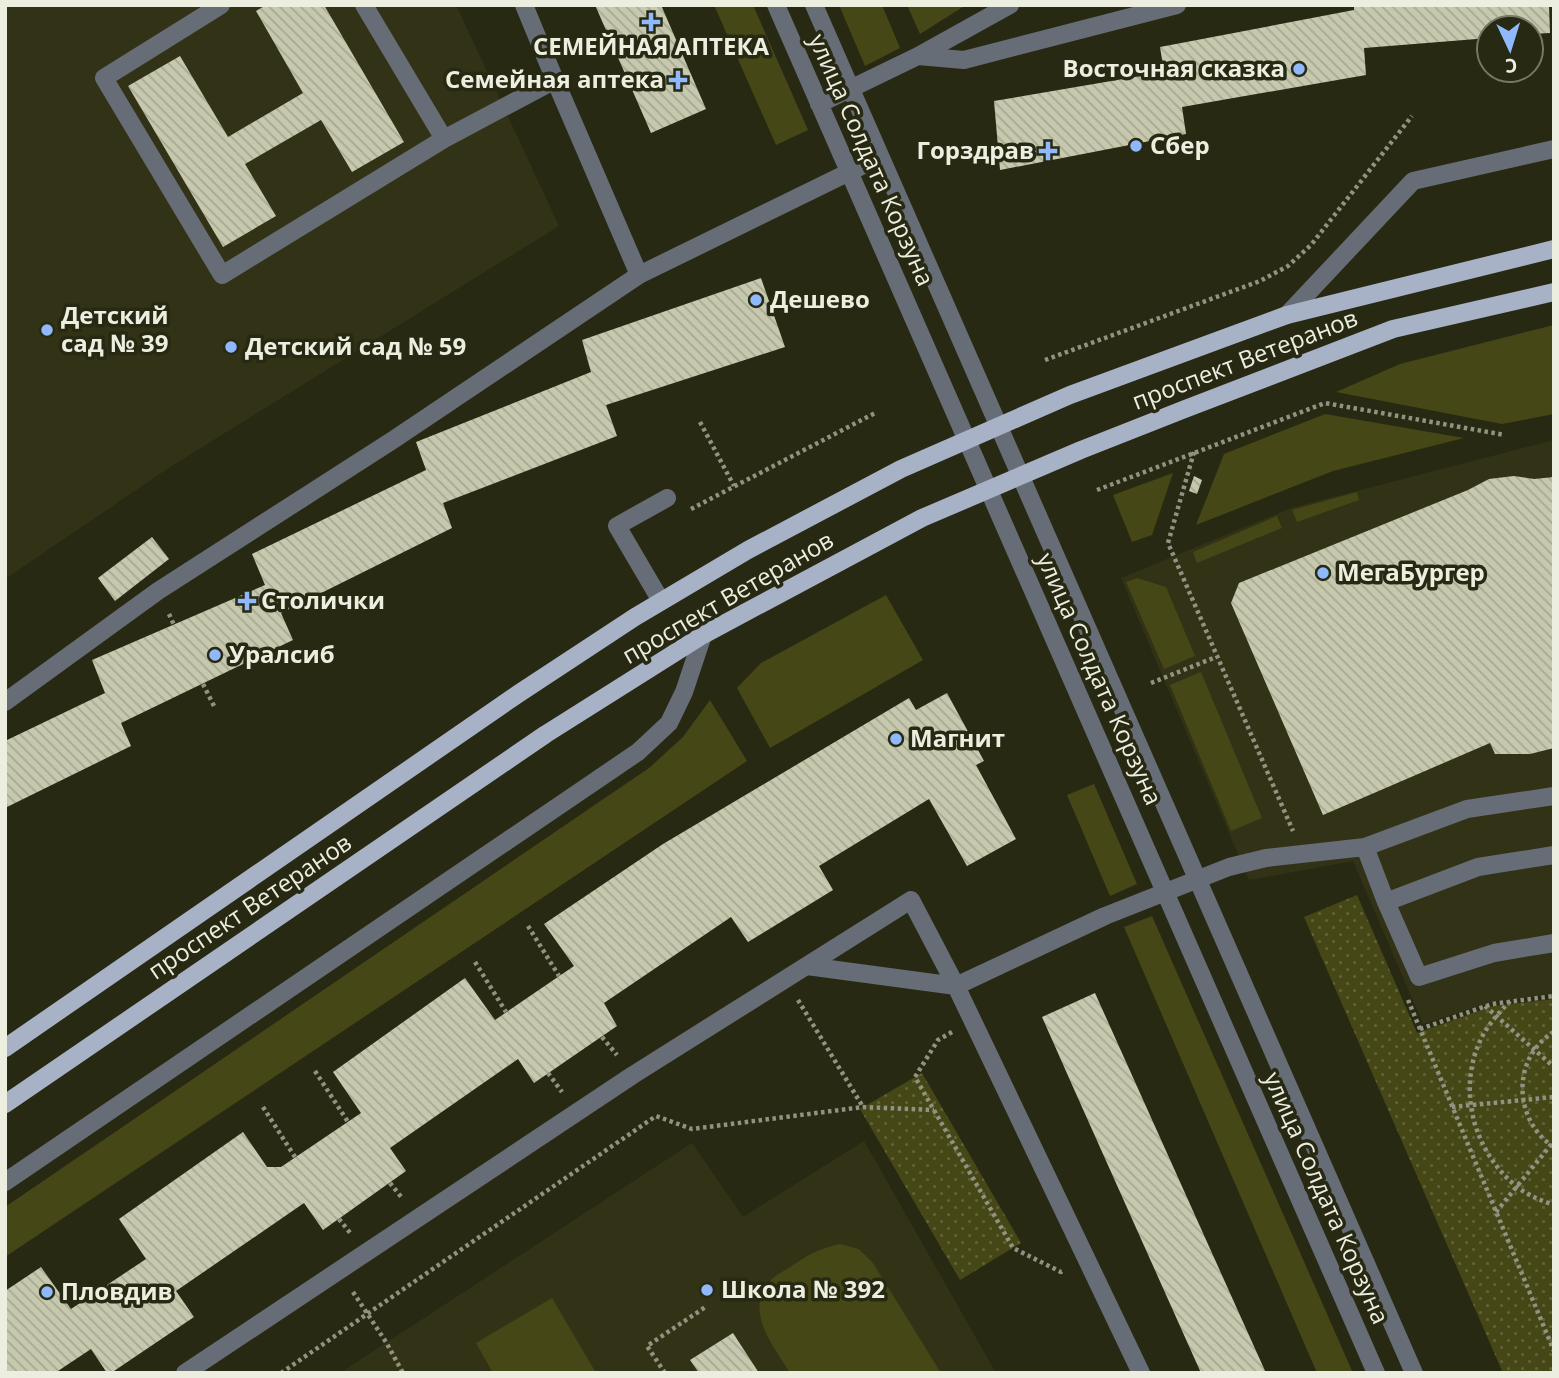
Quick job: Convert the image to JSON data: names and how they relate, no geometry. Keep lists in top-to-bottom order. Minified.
{"streets":{"main road":["проспект Ветеранов"],"street":["улица Солдата Корзуна"]},"crossings":[["улица Солдата Корзуна","проспект Ветеранов"]],"places":{"health":["СЕМЕЙНАЯ АПТЕКА","Семейная аптека","Горздрав","Столички"],"other":["Восточная сказка","Сбер","Дешево","Детский сад № 39","Детский сад № 59","МегаБургер","Уралсиб","Магнит","Школа № 392","Пловдив"]},"north":"bottom"}
